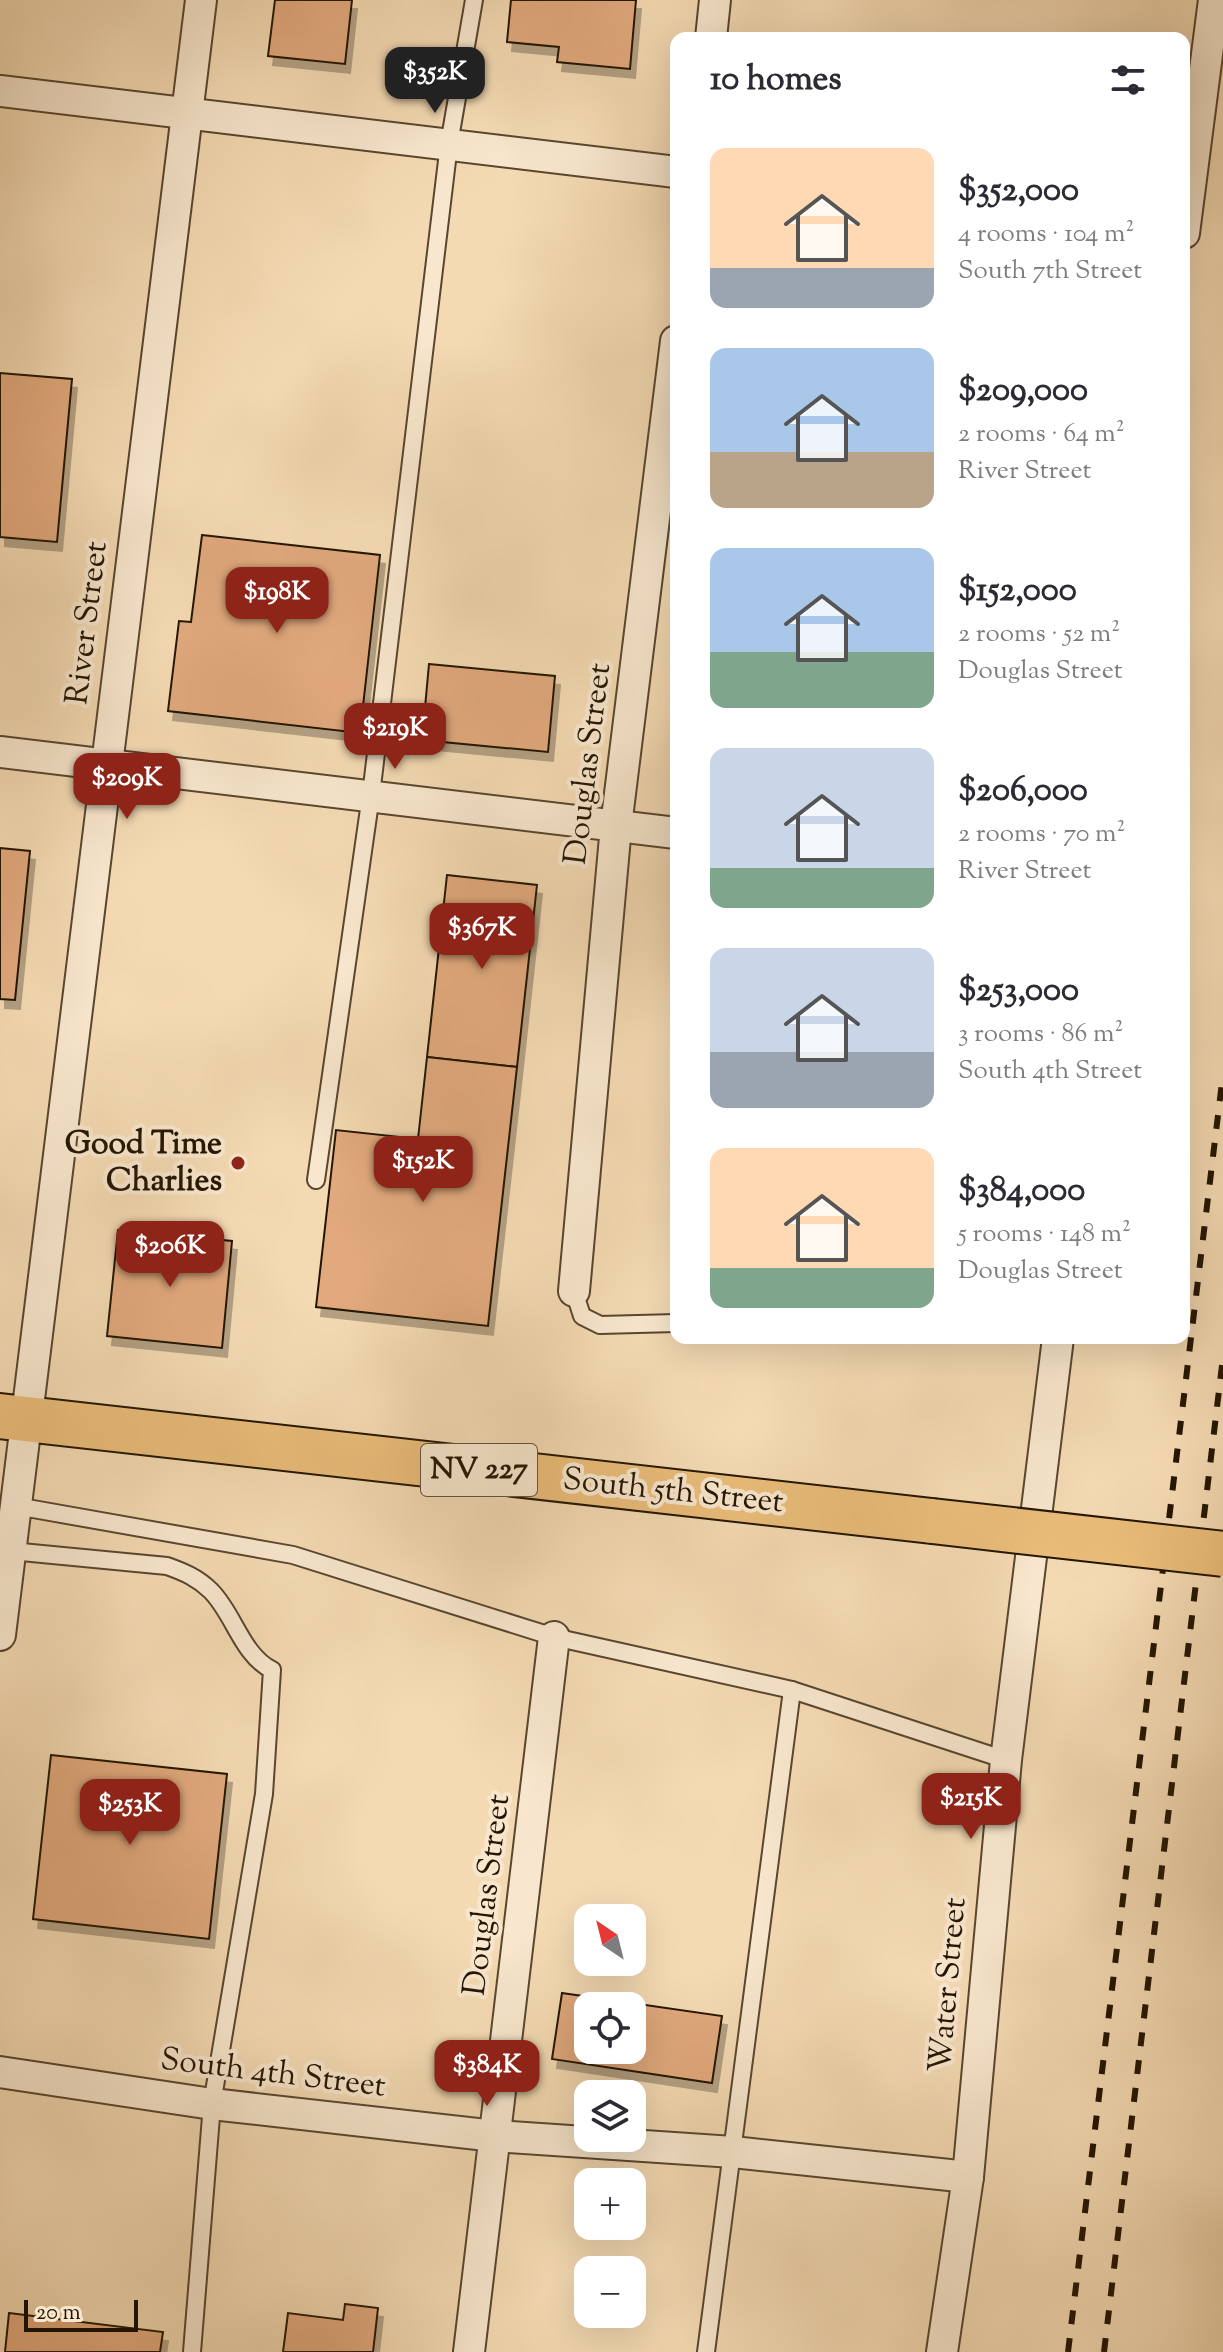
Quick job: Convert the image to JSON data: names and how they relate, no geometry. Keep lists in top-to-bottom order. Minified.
{"streets":{"main road":["NV 227","South 5th Street"],"street":["River Street","Douglas Street","Water Street","South 4th Street"]},"crossings":[["River Street","South 5th Street"],["Douglas Street","South 4th Street"],["Water Street","South 4th Street"]],"places":["Good Time Charlies"],"scale_bar":"20 m","north":"top left","page":{"heading":"10 homes","price":["$352K","$198K","$219K","$209K","$367K","$152K","$206K","$215K","$253K","$384K"],"list":[{"name":"$352,000","note":"4 rooms · 104 m² · South 7th Street"},{"name":"$209,000","note":"2 rooms · 64 m² · River Street"},{"name":"$152,000","note":"2 rooms · 52 m² · Douglas Street"},{"name":"$206,000","note":"2 rooms · 70 m² · River Street"},{"name":"$253,000","note":"3 rooms · 86 m² · South 4th Street"},{"name":"$384,000","note":"5 rooms · 148 m² · Douglas Street"}],"map_buttons":["+","−"],"scale":"20 m"}}
